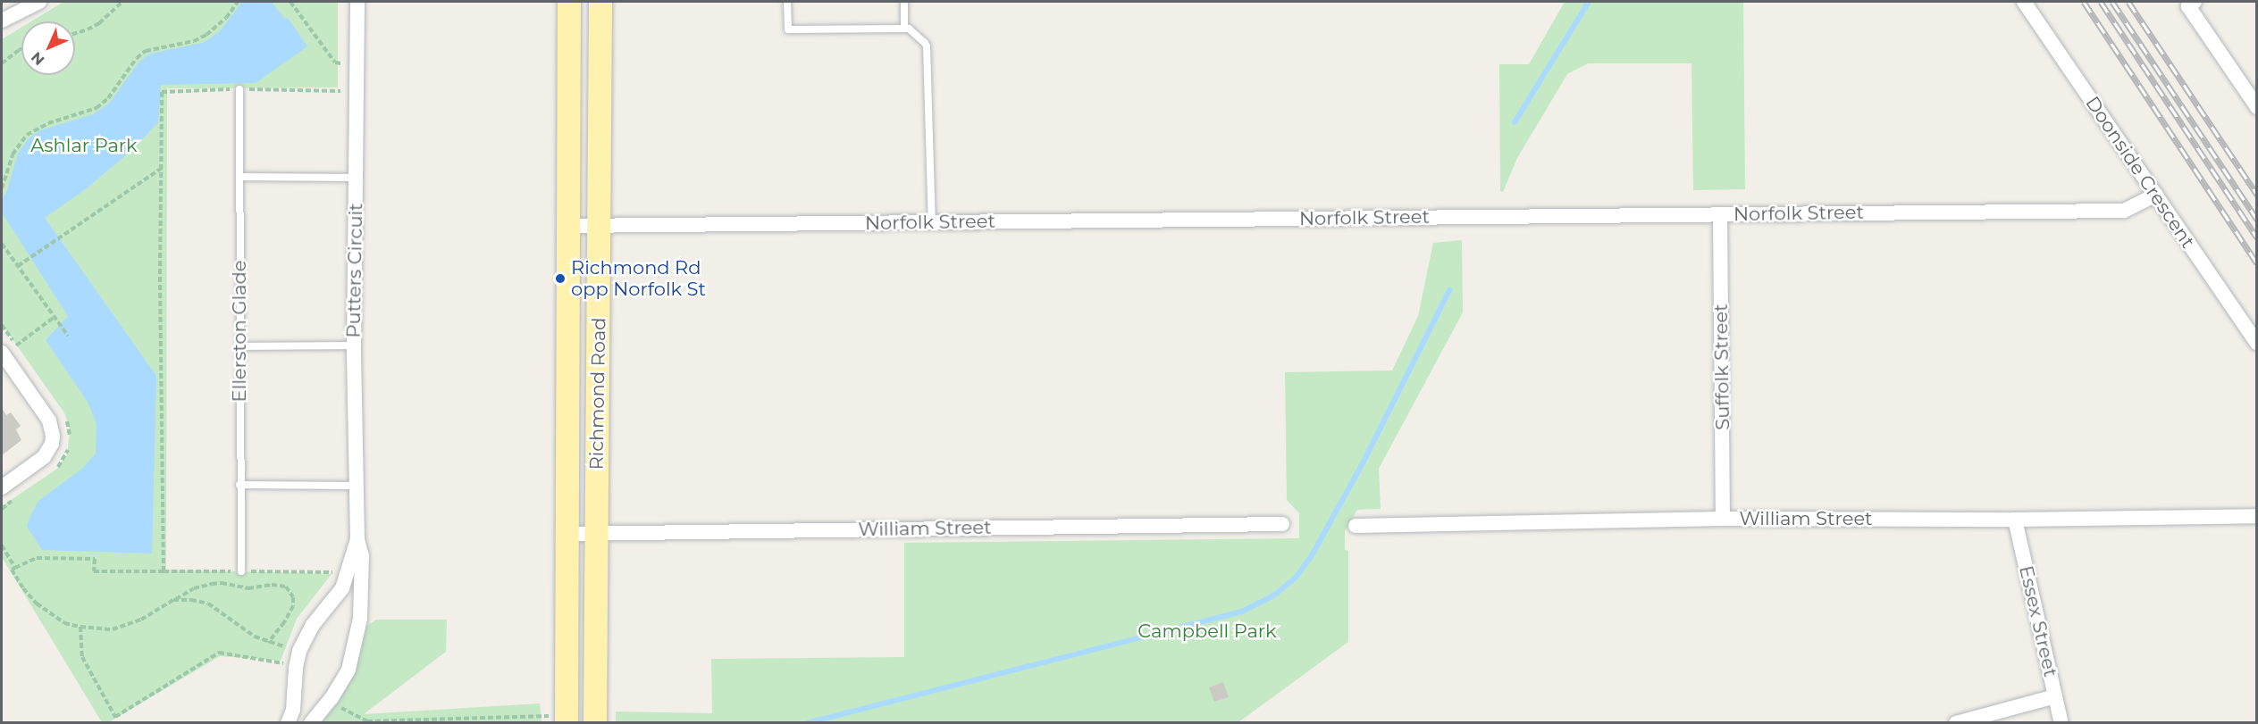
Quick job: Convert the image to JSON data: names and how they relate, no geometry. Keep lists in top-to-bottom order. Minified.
{"streets":{"main road":["Richmond Road"],"street":["Doonside Crescent","Norfolk Street","Putters Circuit","Suffolk Street","William Street","Essex Street"],"lane":["Ellerston Glade"]},"crossings":[["Doonside Crescent","Norfolk Street"],["Norfolk Street","Suffolk Street"],["Norfolk Street","Richmond Road"],["Suffolk Street","William Street"],["Richmond Road","William Street"],["William Street","Essex Street"]],"parks":["Ashlar Park","Campbell Park"],"places":["Richmond Rd opp Norfolk St"],"north":"bottom left"}
